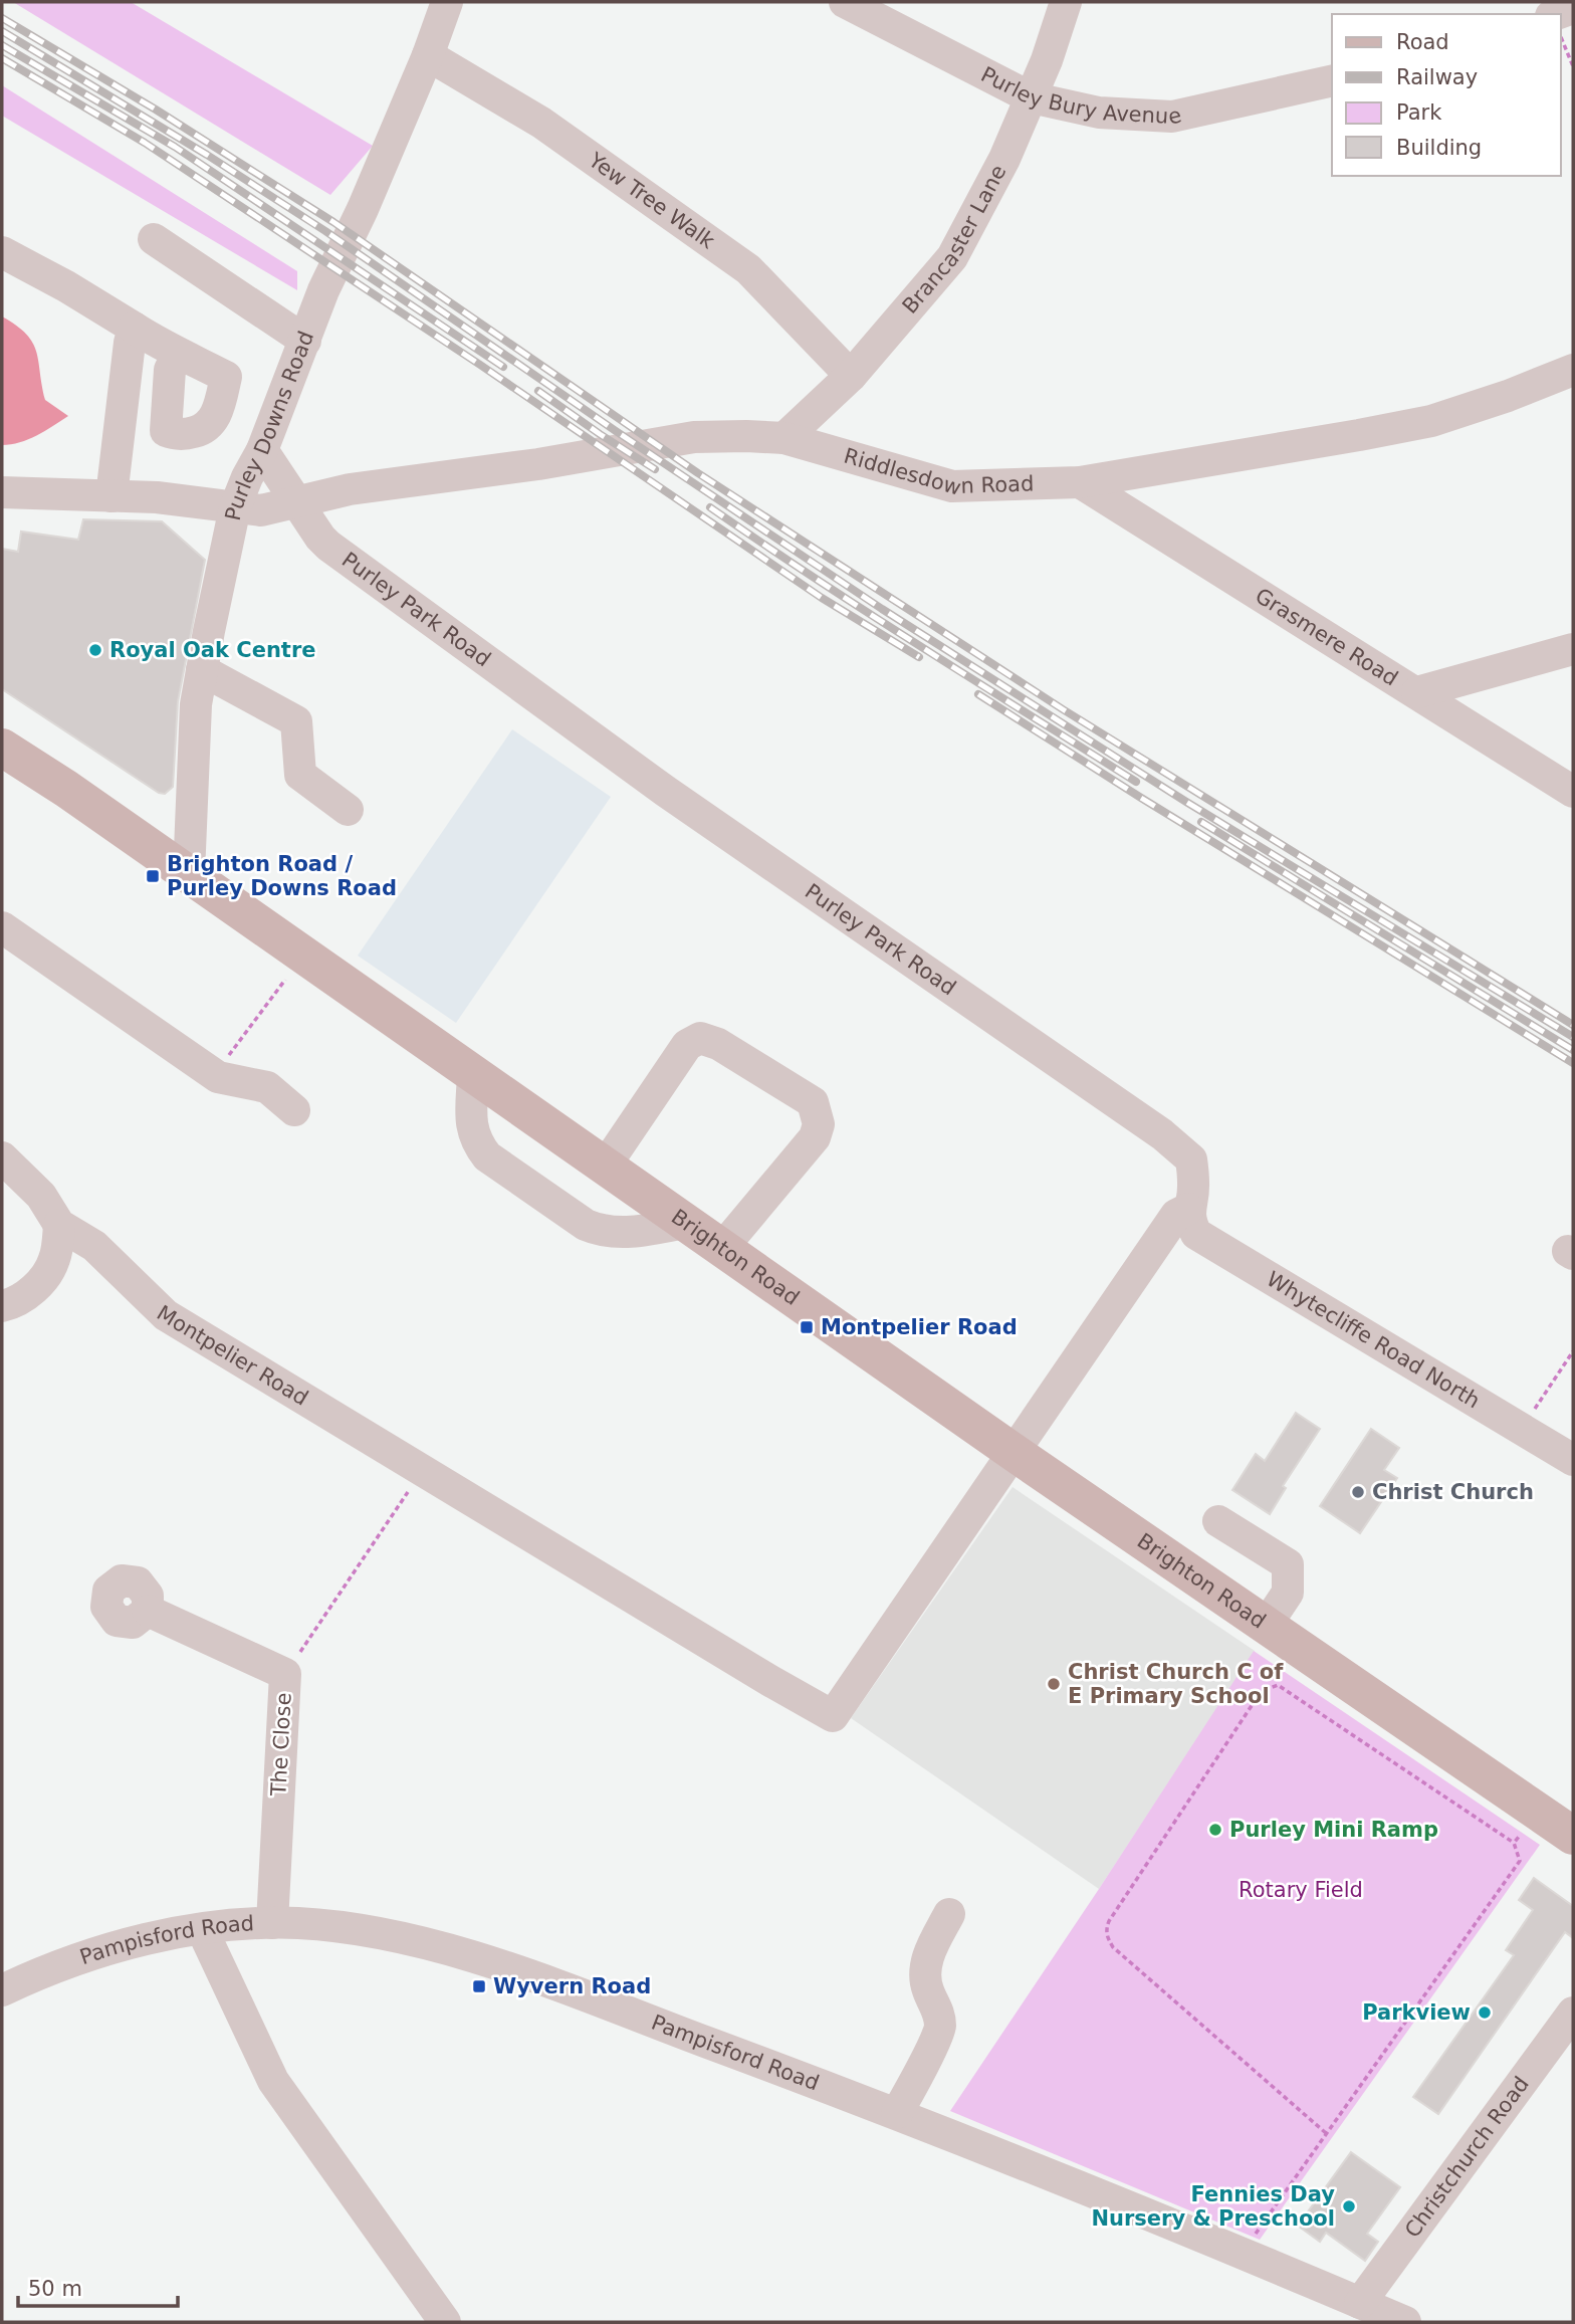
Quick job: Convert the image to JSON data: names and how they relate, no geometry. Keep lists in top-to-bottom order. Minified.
{"streets":{"main road":["Brighton Road"],"street":["Purley Bury Avenue","Yew Tree Walk","Brancaster Lane","Purley Downs Road","Riddlesdown Road","Purley Park Road","Grasmere Road","Whytecliffe Road North","Montpelier Road","The Close","Pampisford Road","Christchurch Road"]},"crossings":[["Purley Bury Avenue","Brancaster Lane"],["Yew Tree Walk","Brancaster Lane"],["Yew Tree Walk","Purley Downs Road"],["Brancaster Lane","Riddlesdown Road"],["Purley Downs Road","Riddlesdown Road"],["Purley Downs Road","Brighton Road"],["Riddlesdown Road","Purley Park Road"],["Riddlesdown Road","Grasmere Road"],["Purley Park Road","Whytecliffe Road North"],["Brighton Road","Montpelier Road"],["The Close","Pampisford Road"],["Pampisford Road","Christchurch Road"]],"parks":["Rotary Field"],"places":{"other":["Royal Oak Centre","Christ Church","Christ Church C of E Primary School","Purley Mini Ramp","Parkview","Fennies Day Nursery & Preschool"],"transit":["Brighton Road / Purley Downs Road","Montpelier Road","Wyvern Road"]},"legend":["Road","Railway","Park","Building"],"scale_bar":"50 m"}
